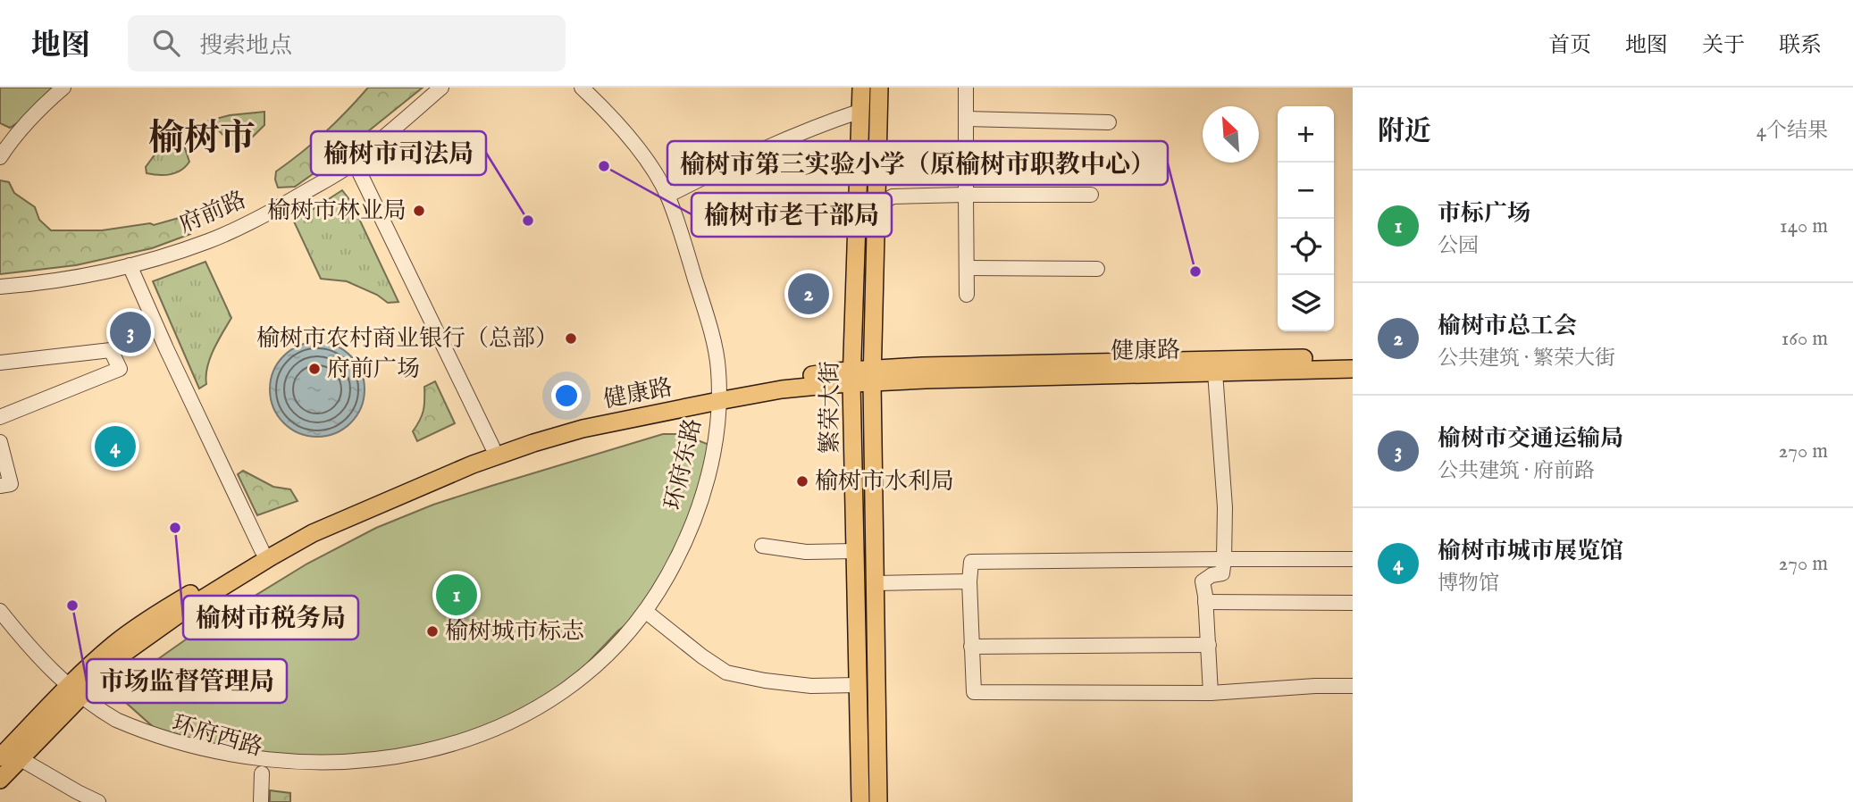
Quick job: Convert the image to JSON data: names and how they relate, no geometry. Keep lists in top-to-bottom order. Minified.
{"streets":{"main road":["健康路","繁荣大街"],"street":["府前路","环府东路","环府西路"]},"crossings":[["健康路","繁荣大街"],["健康路","环府东路"],["健康路","环府西路"]],"districts":["榆树市"],"places":["榆树市老干部局","榆树市林业局","榆树市司法局","榆树市第三实验小学（原榆树市职教中心）","榆树市农村商业银行（总部）","府前广场","榆树市水利局","榆树市税务局","市场监督管理局","榆树城市标志"],"north":"top left","page":{"header":"地图","search":"搜索地点","nav":["首页","地图","关于","联系"],"heading":["附近","4个结果"],"map_buttons":["+","−"],"list":[{"mark":"1","name":"市标广场","note":"公园","value":"140 m"},{"mark":"2","name":"榆树市总工会","note":"公共建筑 · 繁荣大街","value":"160 m"},{"mark":"3","name":"榆树市交通运输局","note":"公共建筑 · 府前路","value":"270 m"},{"mark":"4","name":"榆树市城市展览馆","note":"博物馆","value":"270 m"}],"pins":["2","3","4","1"]}}
